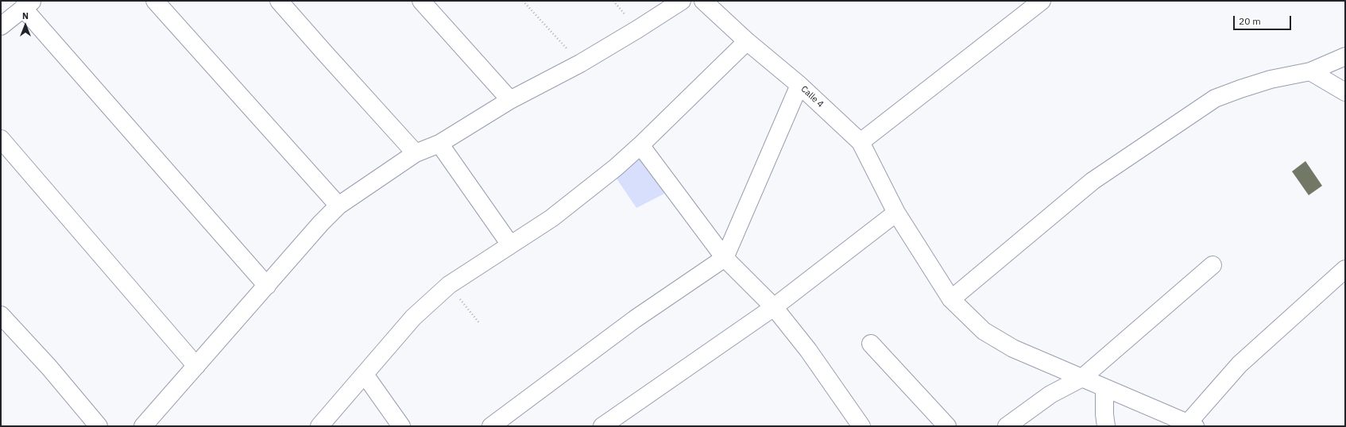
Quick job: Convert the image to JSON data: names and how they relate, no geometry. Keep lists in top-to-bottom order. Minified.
{"streets":{"street":["Calle 4"]},"scale_bar":"20 m","north":"top"}
